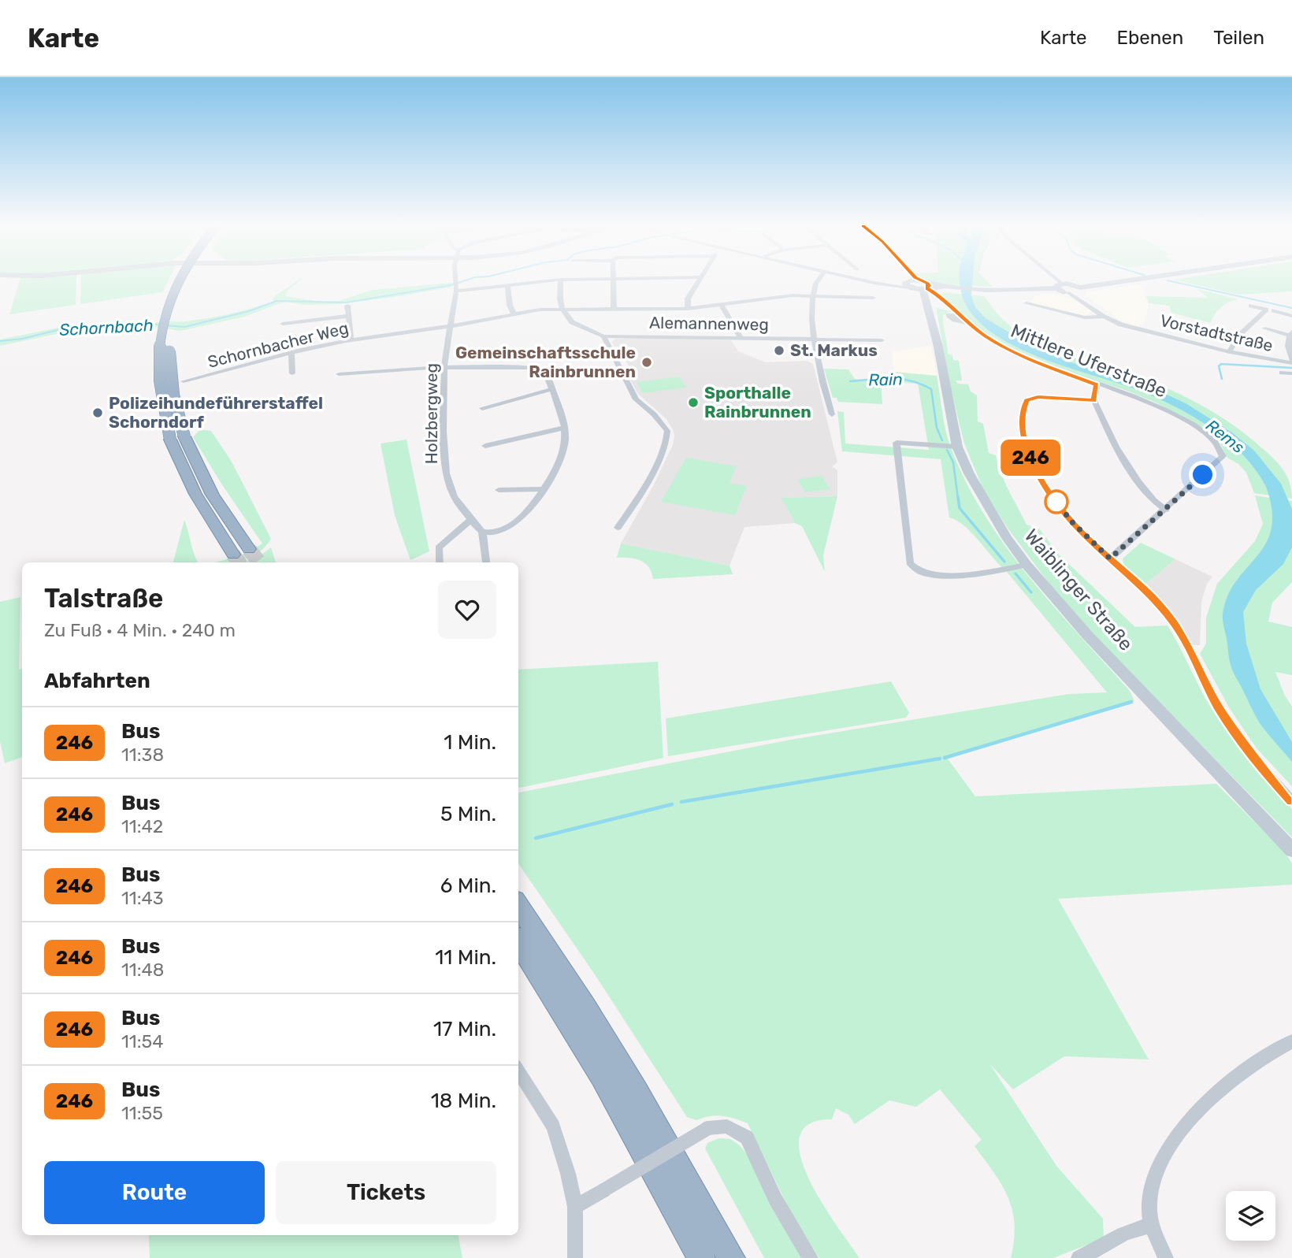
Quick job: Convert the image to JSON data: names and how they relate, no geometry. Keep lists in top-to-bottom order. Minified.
{"streets":{"main road":["Waiblinger Straße"],"street":["Alemannenweg","Vorstadtstraße","Schornbacher Weg","Mittlere Uferstraße","Holzbergweg"]},"crossings":[["Schornbacher Weg","Holzbergweg"]],"water":["Schornbach","Rain","Rems"],"places":["St. Markus","Gemeinschaftsschule Rainbrunnen","Sporthalle Rainbrunnen","Polizeihundeführerstaffel Schorndorf"],"lines":["bus line 246"],"page":{"header":"Karte","nav":["Karte","Ebenen","Teilen"],"on_map":"246","heading":[["Talstraße","Zu Fuß · 4 Min. · 240 m"],"Abfahrten"],"list":[{"mark":"246","name":"Bus","note":"11:38","value":"1 Min."},{"mark":"246","name":"Bus","note":"11:42","value":"5 Min."},{"mark":"246","name":"Bus","note":"11:43","value":"6 Min."},{"mark":"246","name":"Bus","note":"11:48","value":"11 Min."},{"mark":"246","name":"Bus","note":"11:54","value":"17 Min."},{"mark":"246","name":"Bus","note":"11:55","value":"18 Min."}],"buttons":["Route","Tickets"]}}
